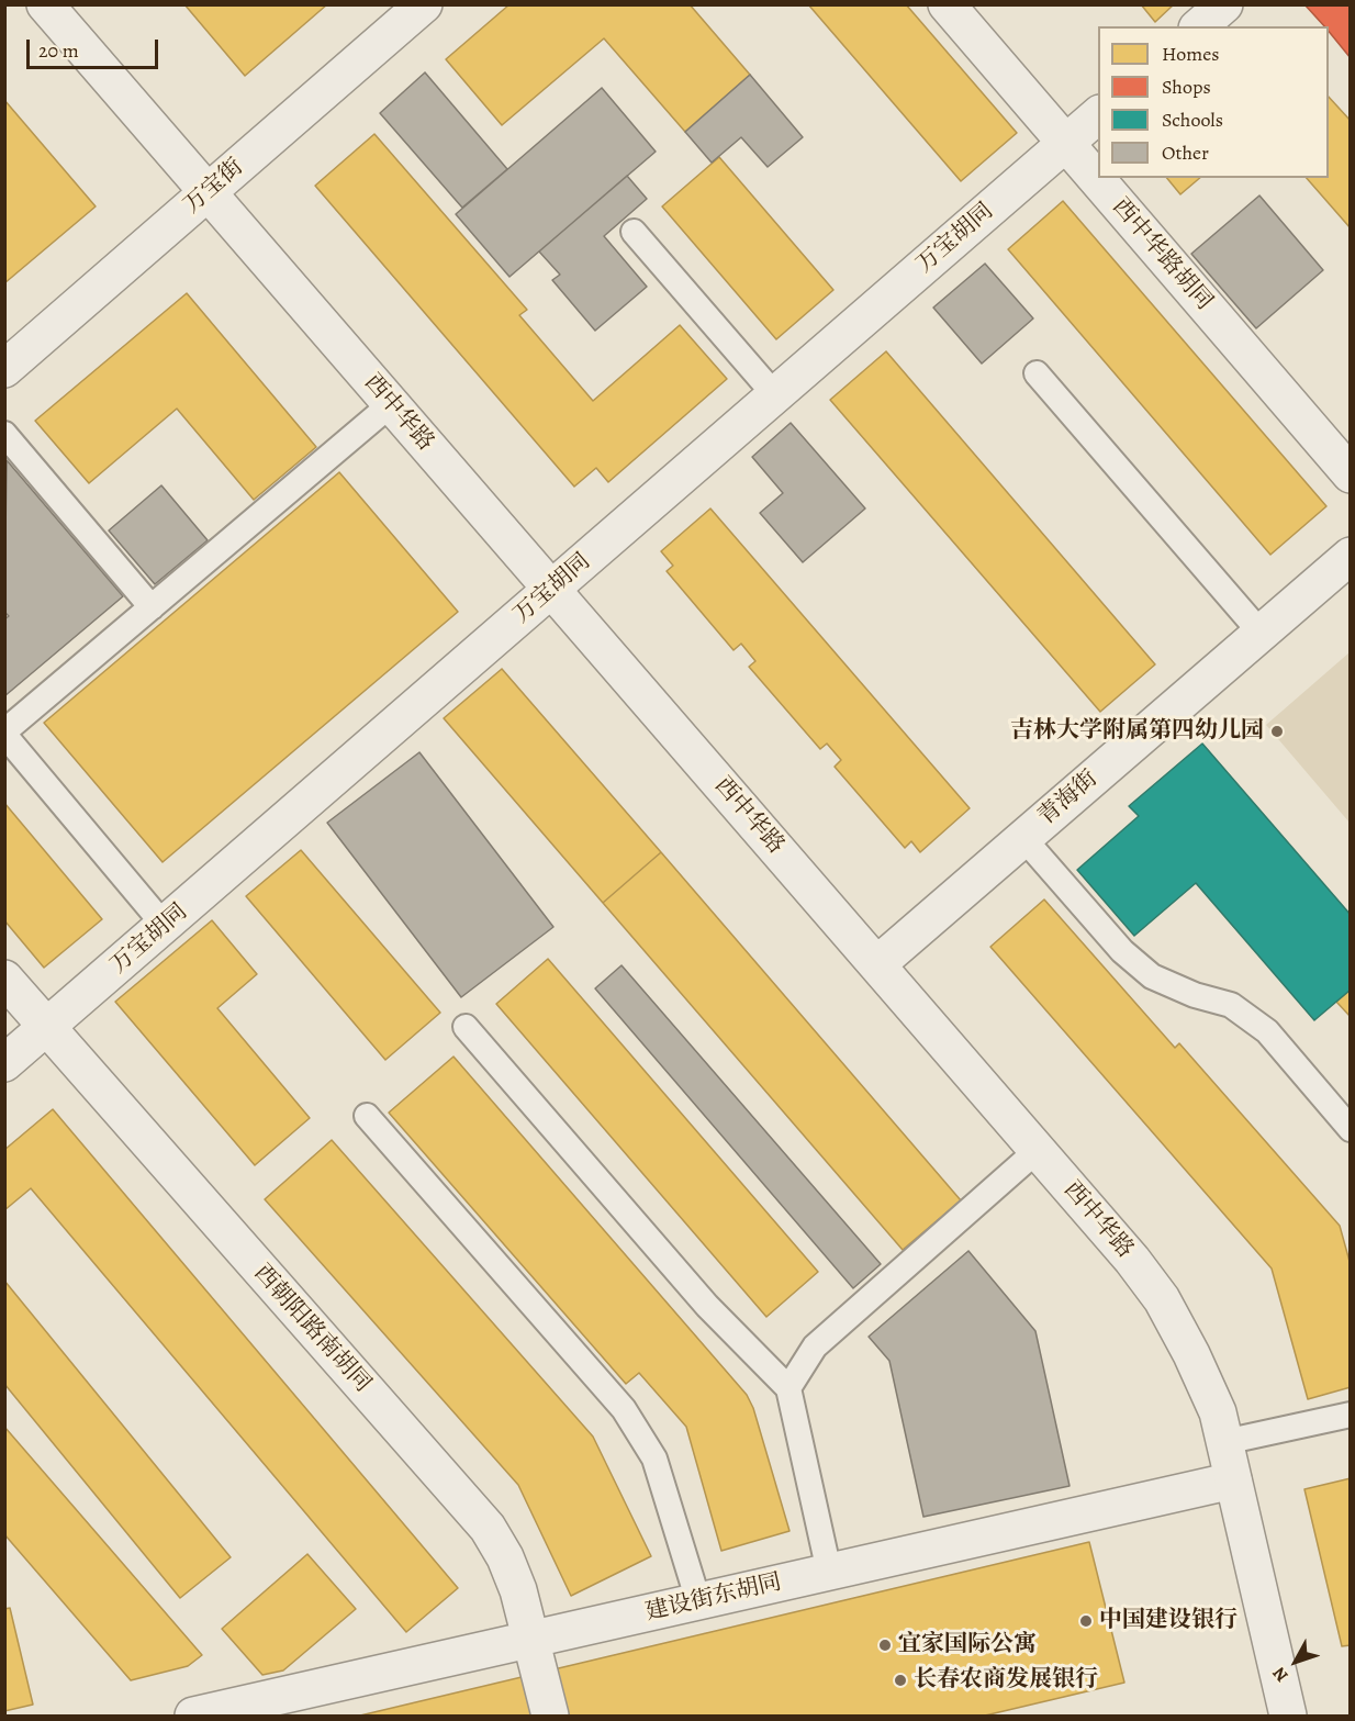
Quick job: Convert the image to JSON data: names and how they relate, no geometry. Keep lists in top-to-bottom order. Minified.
{"streets":{"street":["万宝街","万宝胡同","西中华路胡同","西中华路","青海街","西朝阳路南胡同","建设街东胡同"]},"crossings":[["万宝街","西中华路"],["万宝胡同","西中华路胡同"],["万宝胡同","西中华路"],["万宝胡同","西朝阳路南胡同"],["西中华路","青海街"],["西中华路","建设街东胡同"],["西朝阳路南胡同","建设街东胡同"]],"places":["吉林大学附属第四幼儿园","中国建设银行","宜家国际公寓","长春农商发展银行"],"legend":["Homes","Shops","Schools","Other"],"scale_bar":"20 m","north":"bottom left"}
